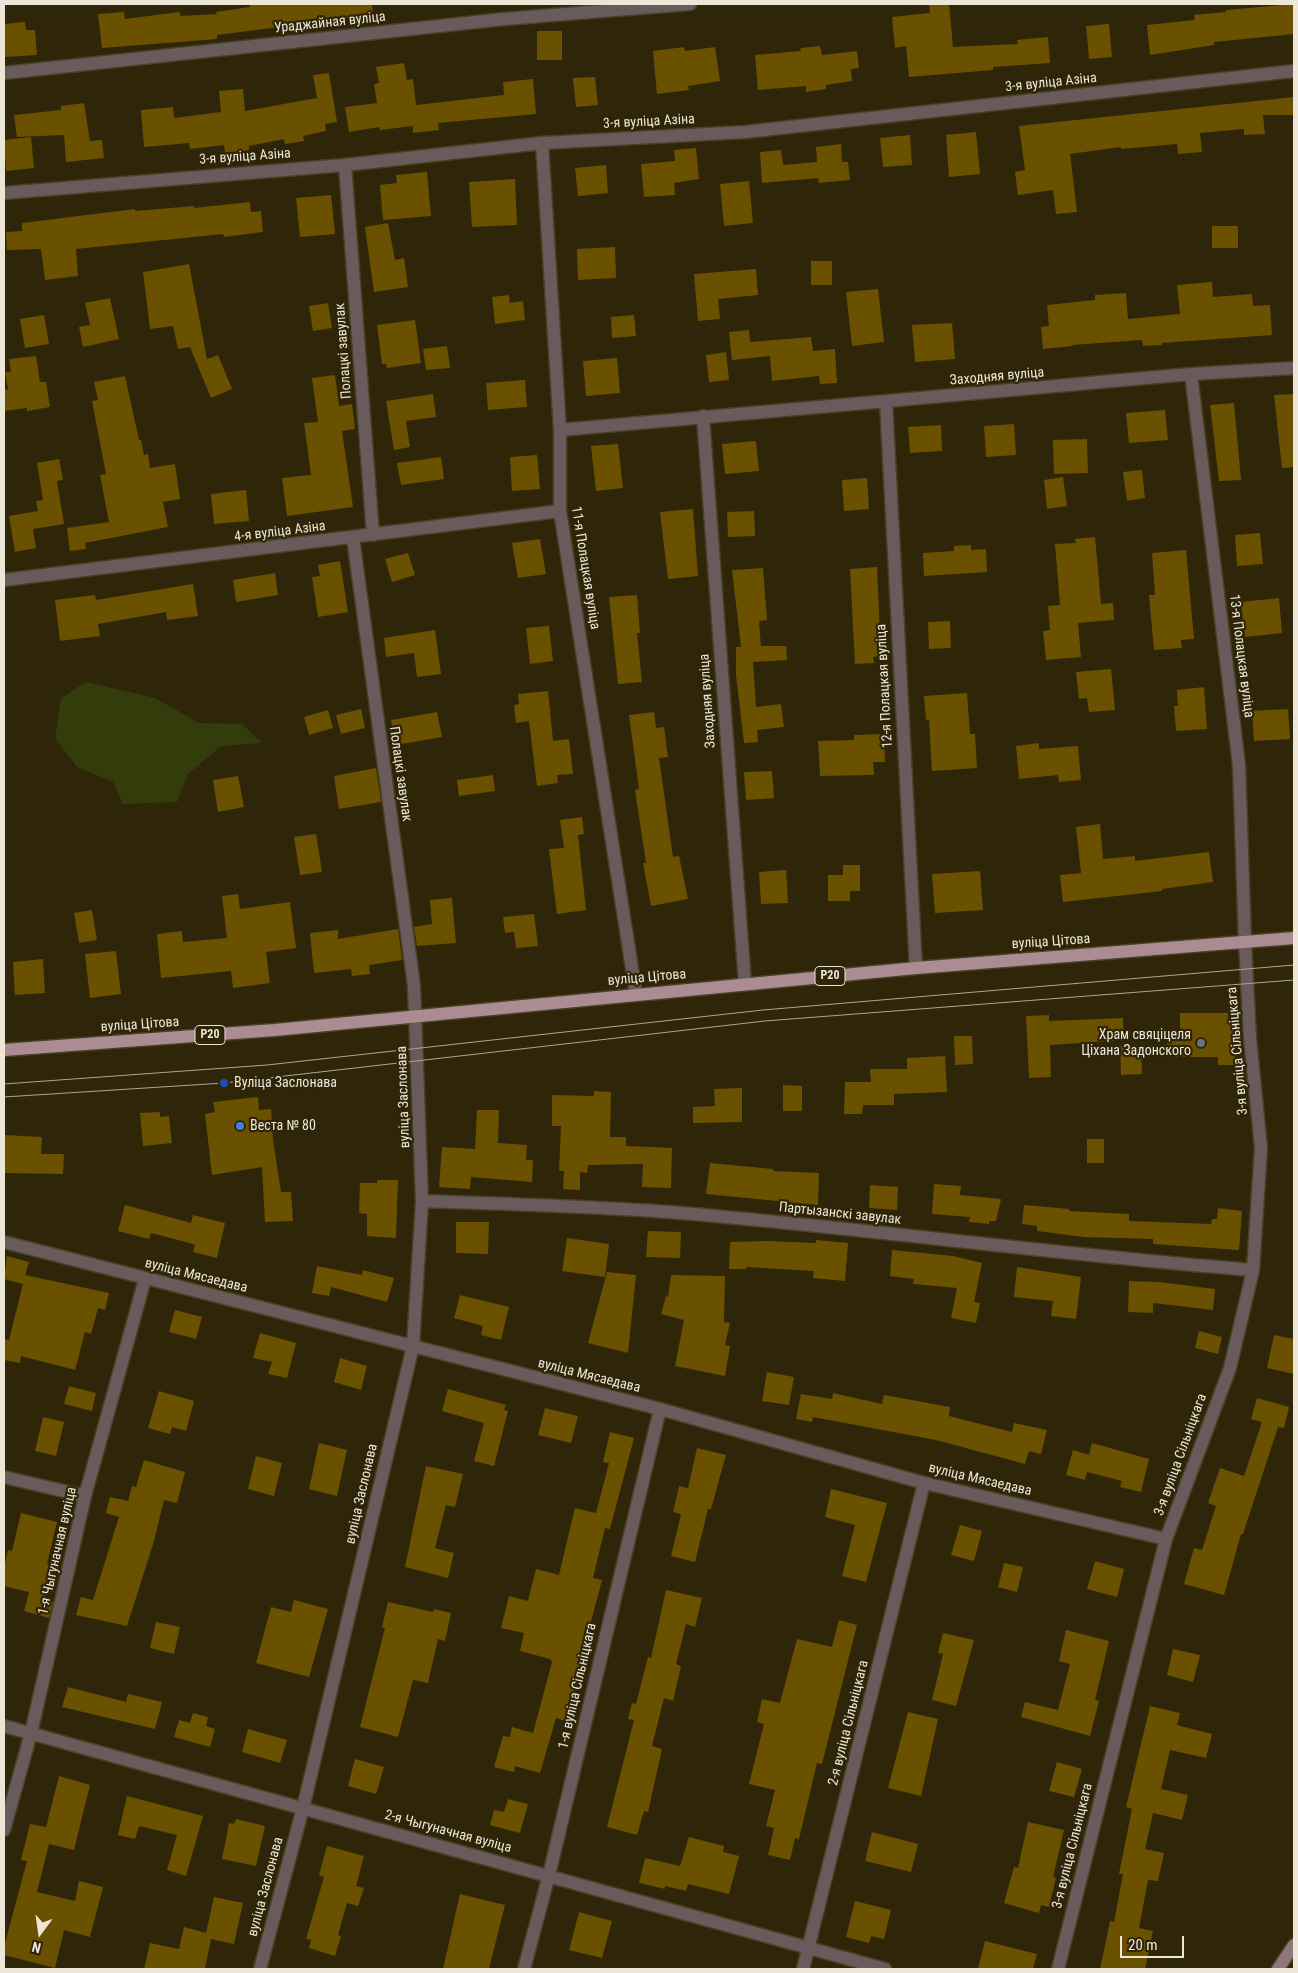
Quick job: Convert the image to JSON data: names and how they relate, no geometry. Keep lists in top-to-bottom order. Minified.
{"streets":{"main road":["вуліца Цітова","Р20"],"street":["Ураджайная вуліца","3-я вуліца Азіна","Полацкі завулак","Заходняя вуліца","4-я вуліца Азіна","11-я Полацкая вуліца","13-я Полацкая вуліца","12-я Полацкая вуліца","3-я вуліца Сільніцкага","вуліца Заслонава","Партызанскі завулак","вуліца Мясаедава","1-я Чыгуначная вуліца","1-я вуліца Сільніцкага","2-я вуліца Сільніцкага","2-я Чыгуначная вуліца"]},"crossings":[["3-я вуліца Азіна","Полацкі завулак"],["3-я вуліца Азіна","11-я Полацкая вуліца"],["Полацкі завулак","4-я вуліца Азіна"],["Полацкі завулак","вуліца Цітова"],["Полацкі завулак","вуліца Заслонава"],["Заходняя вуліца","11-я Полацкая вуліца"],["Заходняя вуліца","13-я Полацкая вуліца"],["Заходняя вуліца","12-я Полацкая вуліца"],["Заходняя вуліца","вуліца Цітова"],["4-я вуліца Азіна","11-я Полацкая вуліца"],["11-я Полацкая вуліца","вуліца Цітова"],["13-я Полацкая вуліца","вуліца Цітова"],["13-я Полацкая вуліца","3-я вуліца Сільніцкага"],["12-я Полацкая вуліца","вуліца Цітова"],["вуліца Цітова","3-я вуліца Сільніцкага"],["вуліца Цітова","вуліца Заслонава"],["3-я вуліца Сільніцкага","Партызанскі завулак"],["3-я вуліца Сільніцкага","вуліца Мясаедава"],["вуліца Заслонава","Партызанскі завулак"],["вуліца Заслонава","вуліца Мясаедава"],["вуліца Заслонава","2-я Чыгуначная вуліца"],["вуліца Мясаедава","1-я Чыгуначная вуліца"],["вуліца Мясаедава","1-я вуліца Сільніцкага"],["вуліца Мясаедава","2-я вуліца Сільніцкага"],["1-я Чыгуначная вуліца","2-я Чыгуначная вуліца"],["1-я вуліца Сільніцкага","2-я Чыгуначная вуліца"],["2-я вуліца Сільніцкага","2-я Чыгуначная вуліца"]],"places":["Храм свяціцеля Ціхана Задонского","Вуліца Заслонава","Веста № 80"],"scale_bar":"20 m","north":"bottom"}
